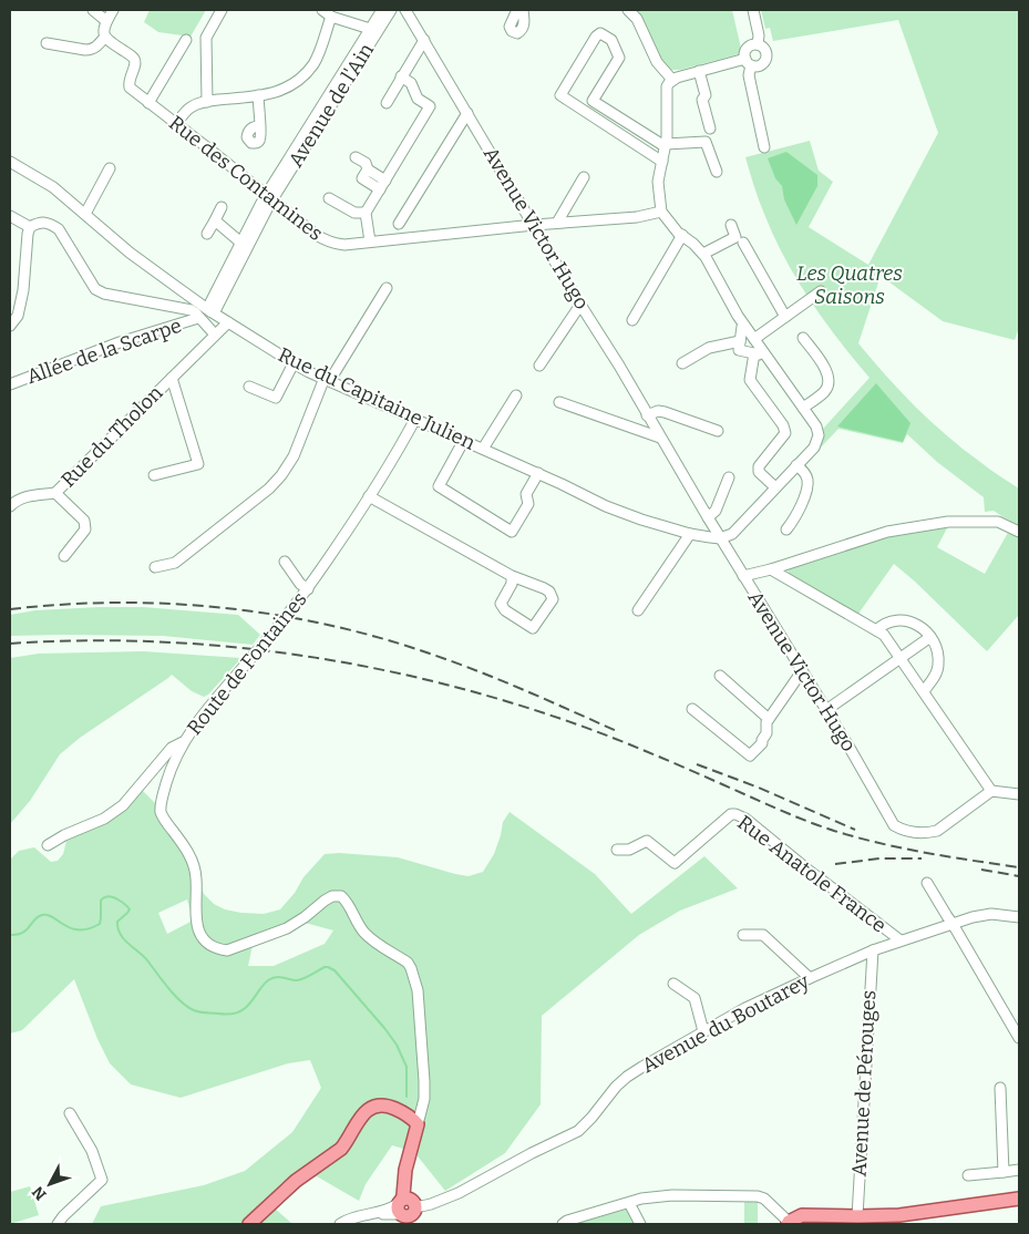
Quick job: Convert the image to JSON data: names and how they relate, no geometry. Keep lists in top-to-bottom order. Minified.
{"streets":{"street":["Avenue de l'Ain","Rue des Contamines","Avenue Victor Hugo","Allée de la Scarpe","Rue du Capitaine Julien","Rue du Tholon","Route de Fontaines","Rue Anatole France","Avenue du Boutarey","Avenue de Pérouges"]},"crossings":[["Avenue de l'Ain","Rue des Contamines"],["Avenue de l'Ain","Rue du Capitaine Julien"],["Rue des Contamines","Avenue Victor Hugo"],["Avenue Victor Hugo","Rue du Capitaine Julien"],["Allée de la Scarpe","Rue du Capitaine Julien"],["Rue du Capitaine Julien","Rue du Tholon"],["Rue du Capitaine Julien","Route de Fontaines"],["Rue Anatole France","Avenue du Boutarey"],["Avenue du Boutarey","Avenue de Pérouges"]],"parks":["Les Quatres Saisons"],"north":"bottom left"}
